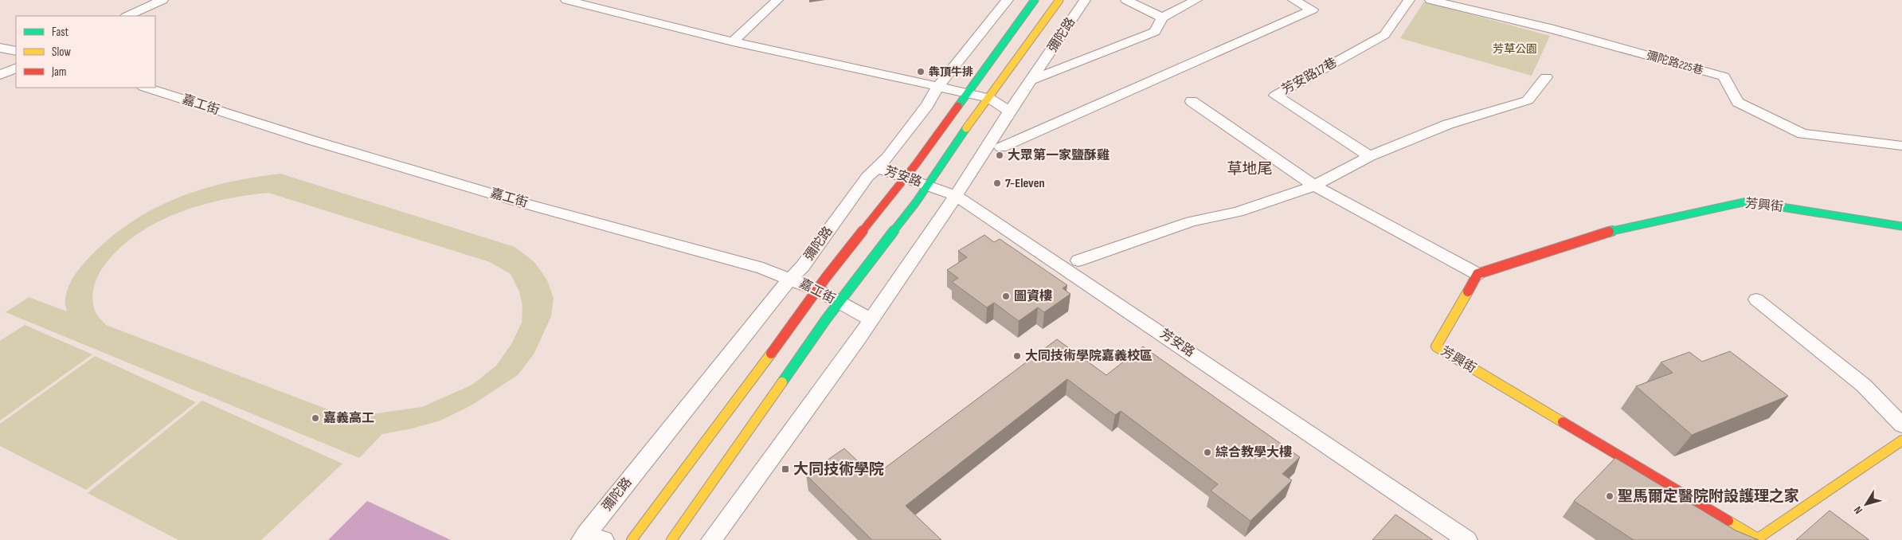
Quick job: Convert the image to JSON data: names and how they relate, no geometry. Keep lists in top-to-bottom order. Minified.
{"streets":{"street":["彌陀路","彌陀路225巷","芳安路17巷","嘉工街","芳安路","芳興街"]},"crossings":[["彌陀路","嘉工街"],["彌陀路","芳安路"]],"districts":["草地尾"],"parks":["芳草公園"],"places":{"other":["犇頂牛排","大眾第一家鹽酥雞","7-Eleven","圖資樓","大同技術學院嘉義校區","嘉義高工","綜合教學大樓","聖馬爾定醫院附設護理之家"],"transit":["大同技術學院"]},"legend":["Fast","Slow","Jam"],"north":"bottom left"}
